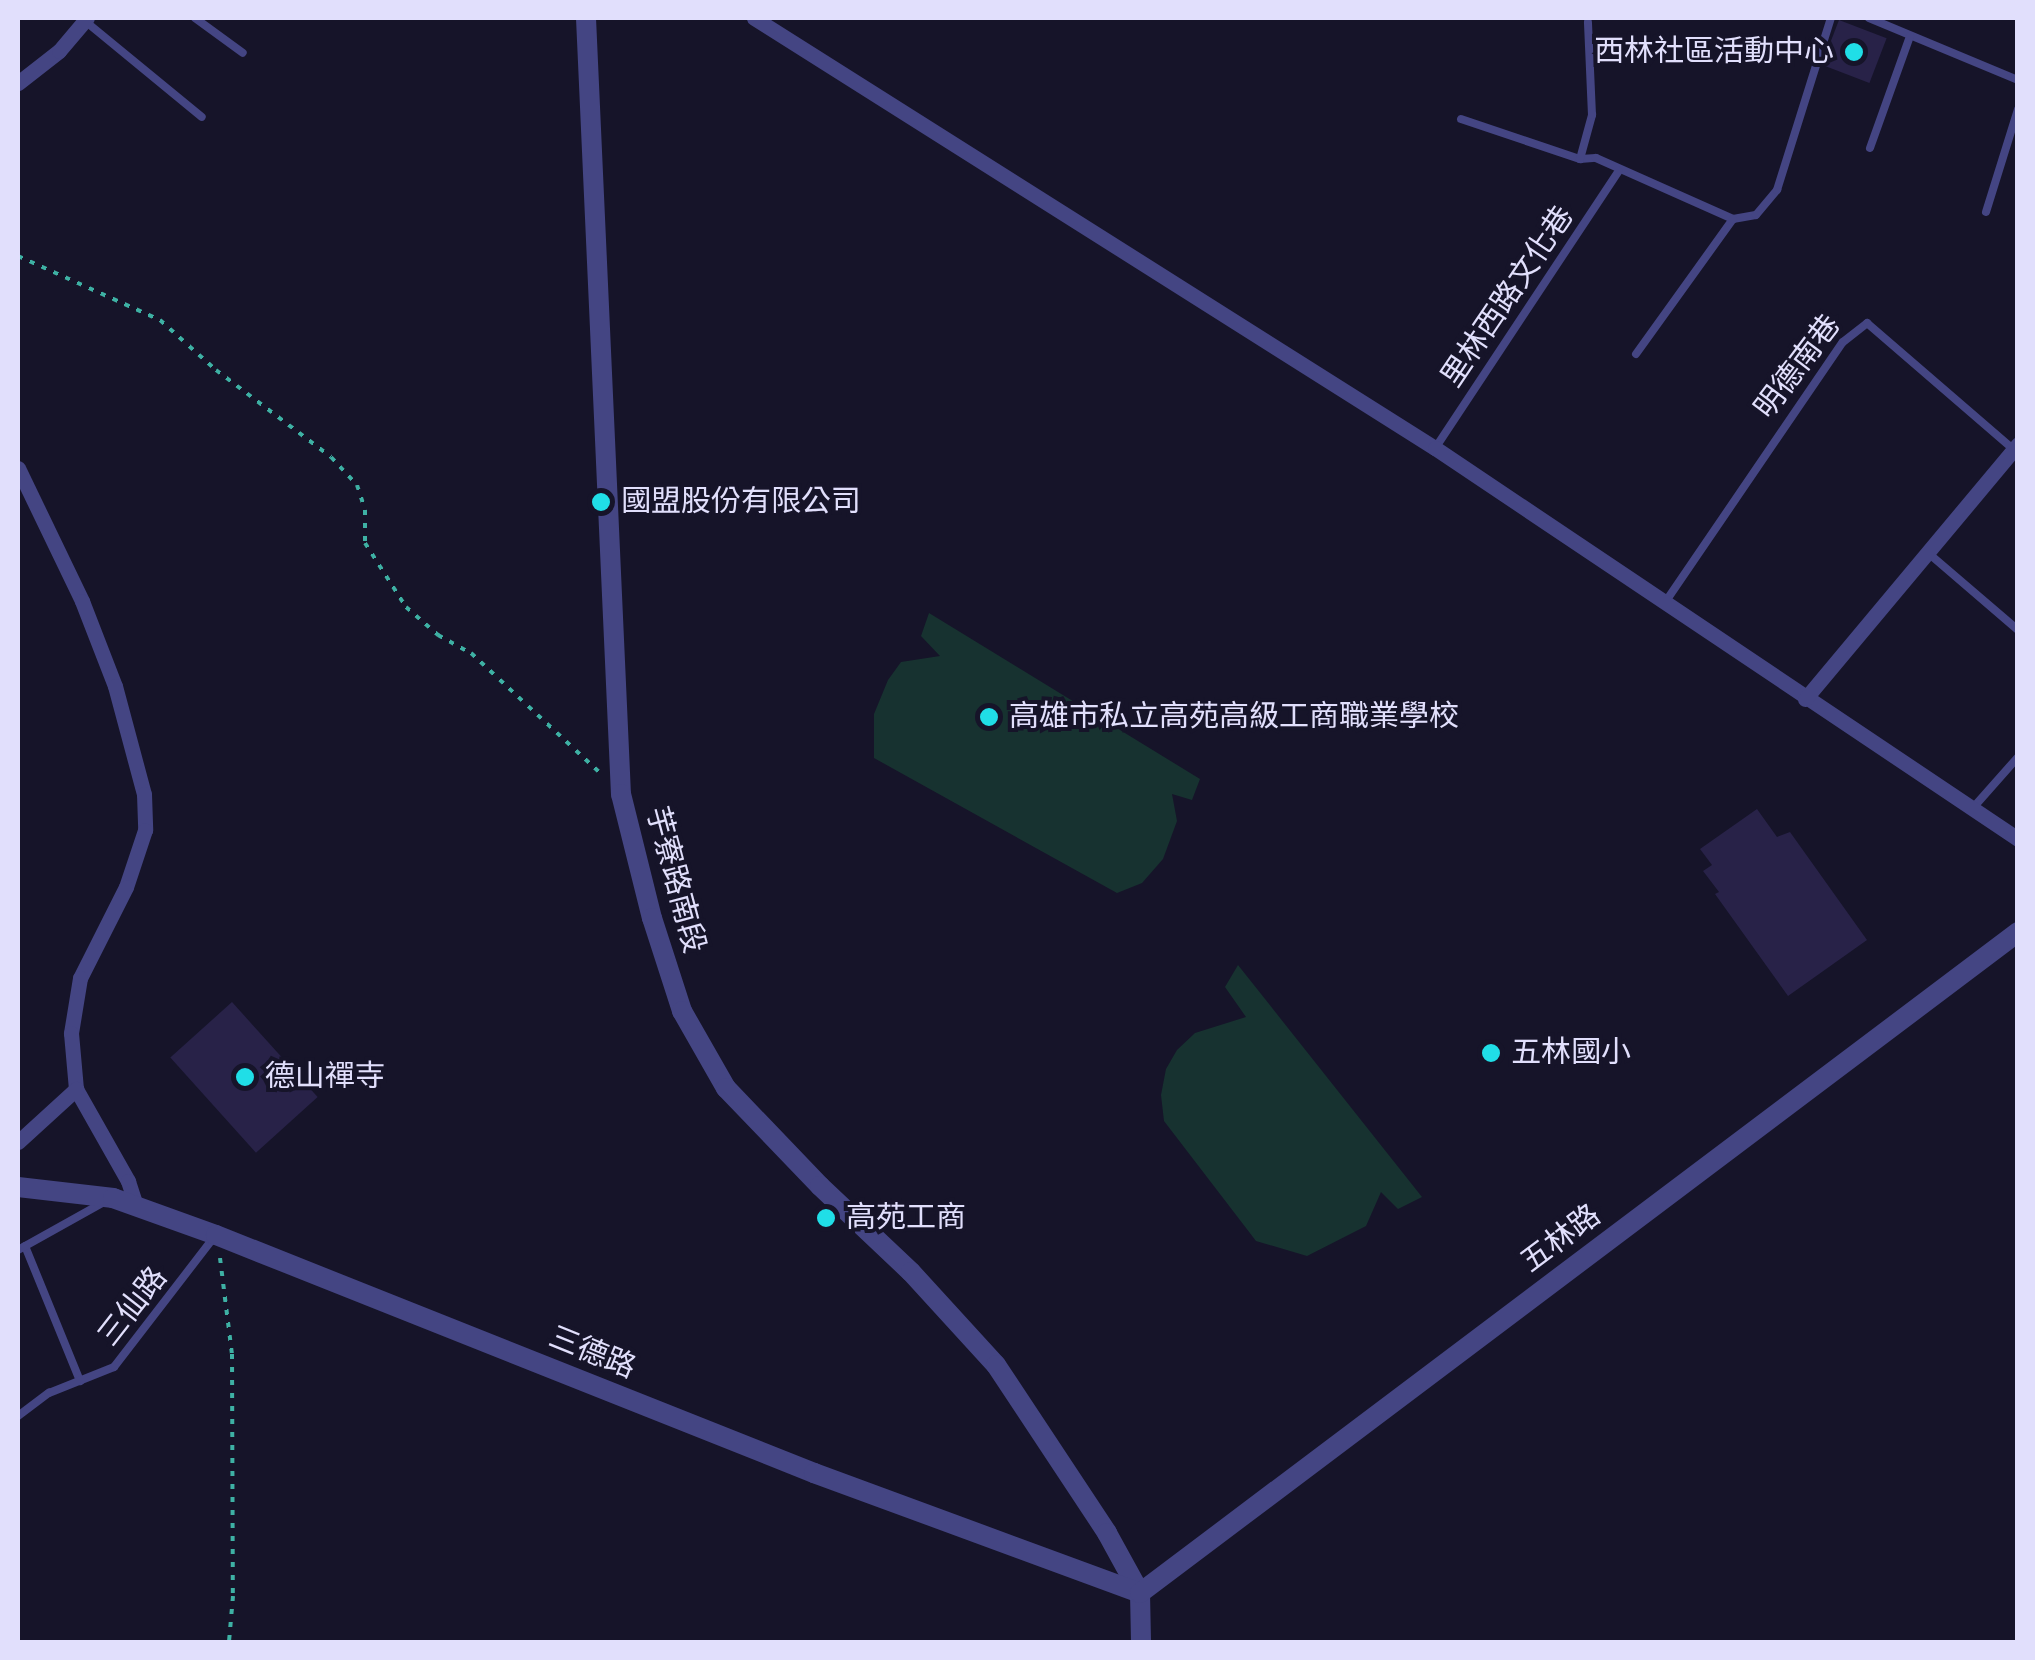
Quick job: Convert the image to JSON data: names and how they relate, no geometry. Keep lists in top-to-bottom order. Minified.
{"streets":{"street":["明德南巷","芋寮路南段","五林路","三德路"],"lane":["里林西路文化巷","三仙路"]},"crossings":[["芋寮路南段","五林路"],["芋寮路南段","三德路"],["五林路","三德路"],["三仙路","三德路"]],"places":["西林社區活動中心","國盟股份有限公司","高雄市私立高苑高級工商職業學校","五林國小","德山禪寺","高苑工商"]}
